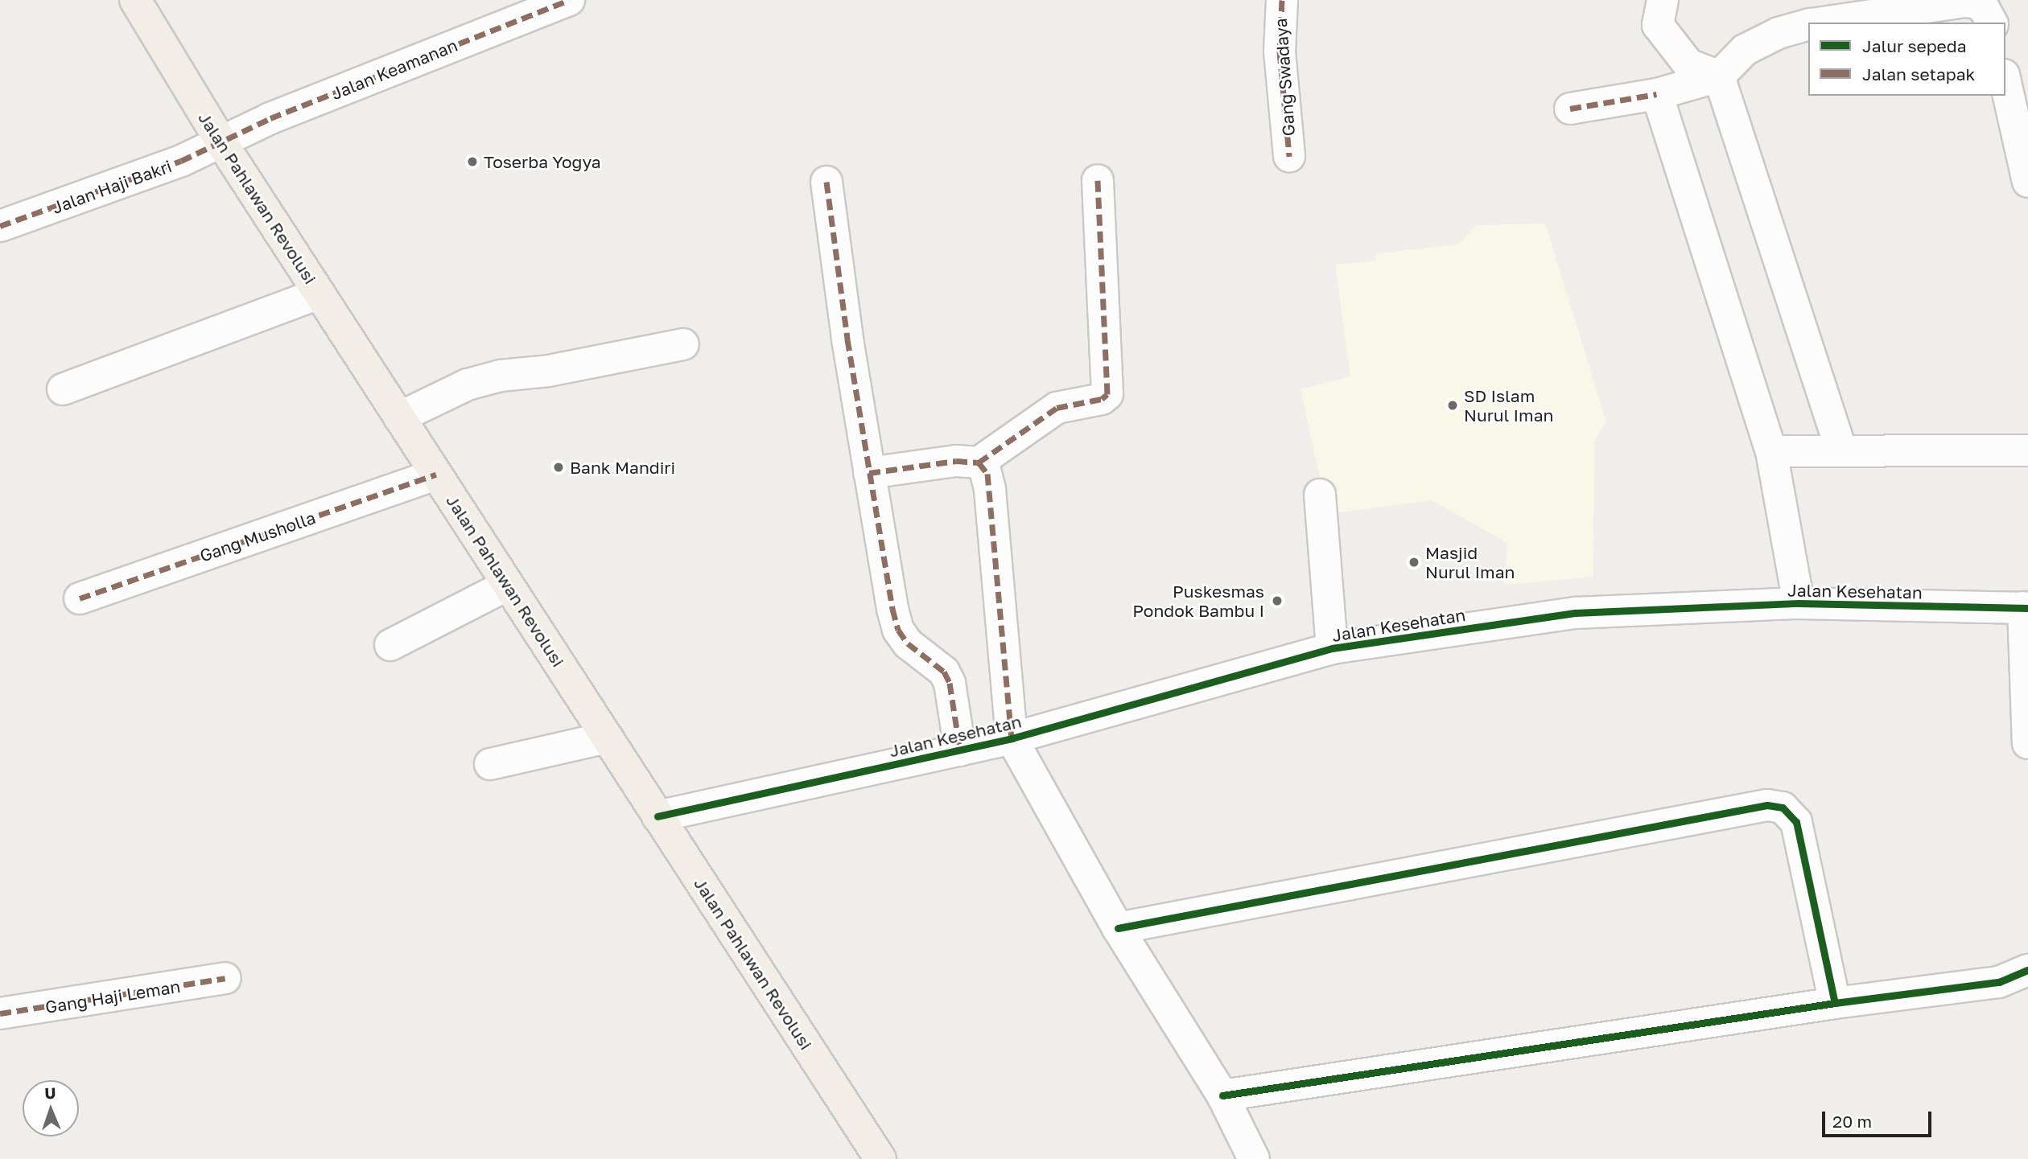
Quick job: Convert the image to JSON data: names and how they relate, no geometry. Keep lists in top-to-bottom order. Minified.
{"streets":{"main road":["Jalan Pahlawan Revolusi"],"street":["Jalan Keamanan","Gang Swadaya","Jalan Haji Bakri","Gang Musholla","Jalan Kesehatan","Gang Haji Leman"]},"crossings":[["Jalan Keamanan","Jalan Haji Bakri"],["Jalan Keamanan","Jalan Pahlawan Revolusi"],["Jalan Haji Bakri","Jalan Pahlawan Revolusi"],["Jalan Pahlawan Revolusi","Gang Musholla"],["Jalan Pahlawan Revolusi","Jalan Kesehatan"]],"places":["Toserba Yogya","SD Islam Nurul Iman","Bank Mandiri","Masjid Nurul Iman","Puskesmas Pondok Bambu I"],"legend":["Jalur sepeda","Jalan setapak"],"scale_bar":"20 m","north":"top"}
